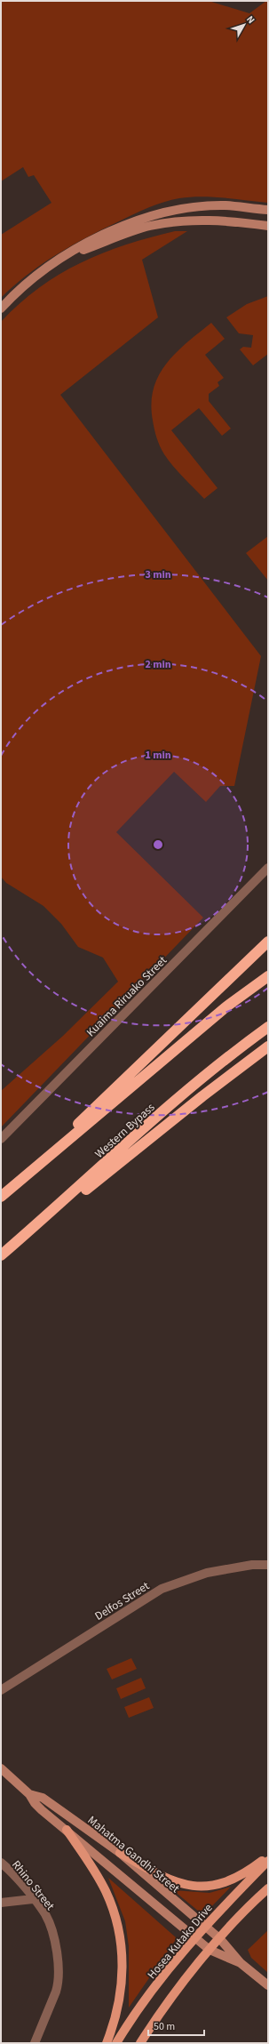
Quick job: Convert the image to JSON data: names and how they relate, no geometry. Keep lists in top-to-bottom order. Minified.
{"streets":{"highway":["Western Bypass"],"main road":["Hosea Kutako Drive"],"street":["Kuaima Riruako Street","Delfos Street","Mahatma Gandhi Street","Rhino Street"]},"crossings":[["Mahatma Gandhi Street","Hosea Kutako Drive"]],"scale_bar":"50 m","north":"top right","rings":["3 min","2 min","1 min"]}
